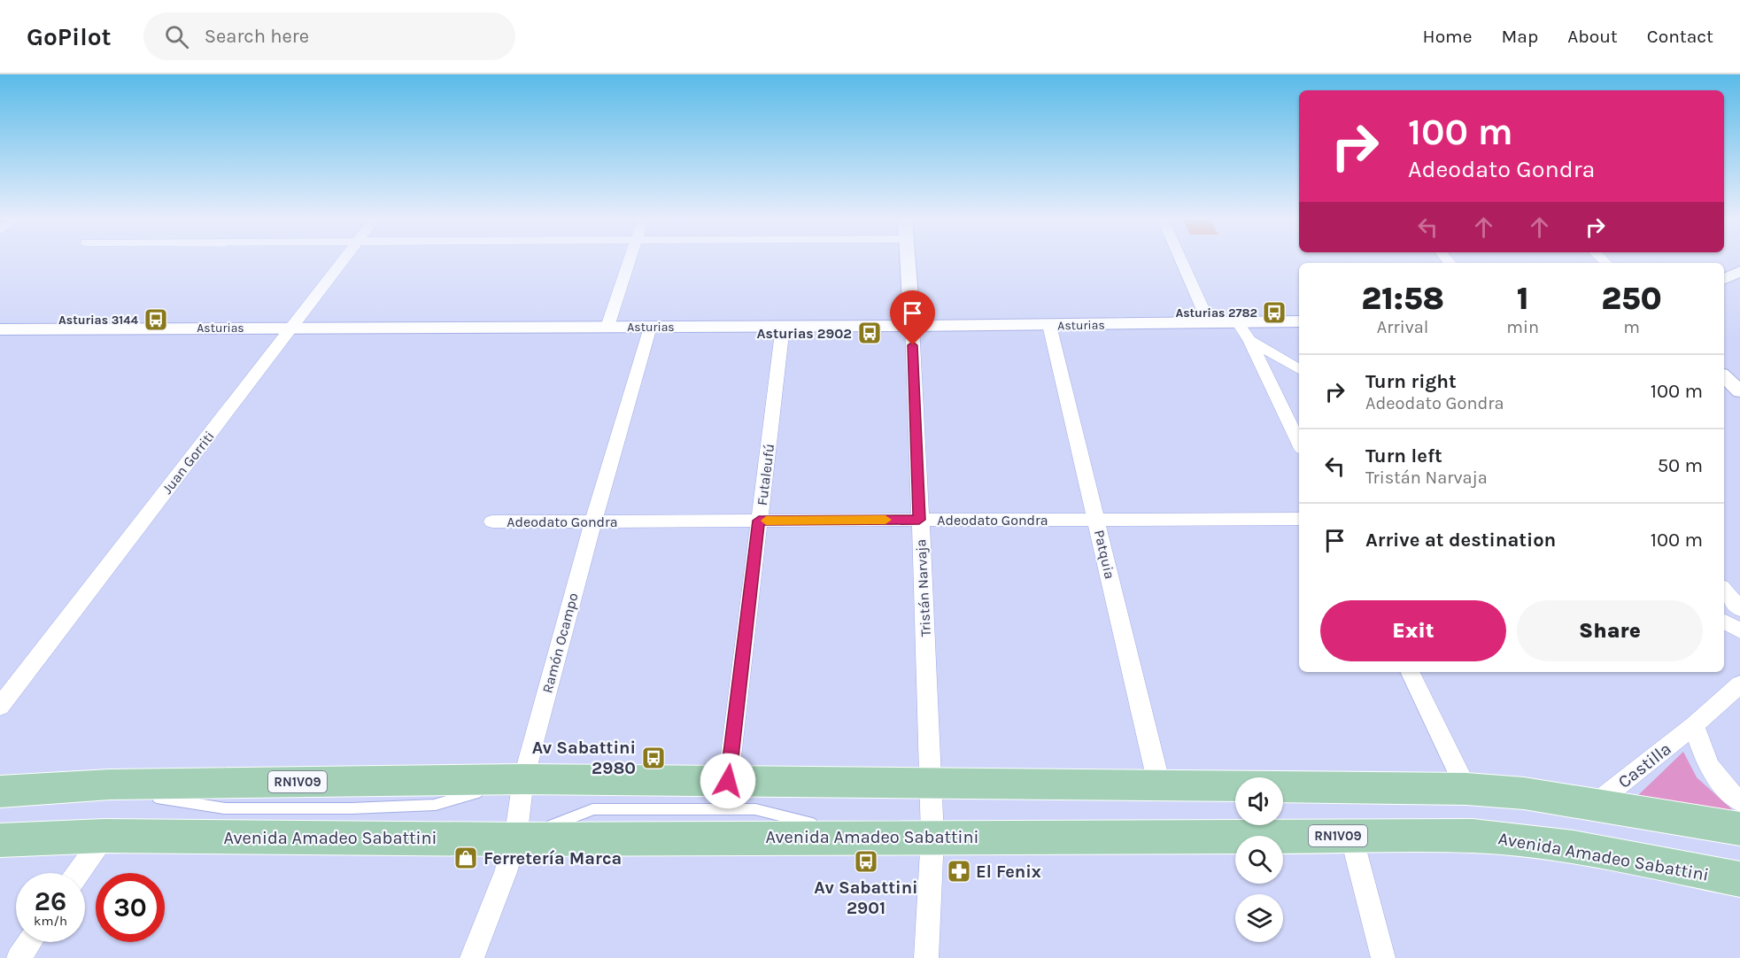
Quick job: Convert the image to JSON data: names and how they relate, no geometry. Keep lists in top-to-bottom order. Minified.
{"streets":{"main road":["RN1V09","Avenida Amadeo Sabattini"],"street":["Asturias","Juan Gorriti","Futaleufú","Adeodato Gondra","Patquia","Tristán Narvaja","Ramón Ocampo","Castilla"]},"crossings":[["Asturias","Juan Gorriti"],["Asturias","Futaleufú"],["Asturias","Patquia"],["Asturias","Tristán Narvaja"],["Asturias","Ramón Ocampo"],["Futaleufú","Adeodato Gondra"],["Futaleufú","RN1V09"],["Adeodato Gondra","Patquia"],["Adeodato Gondra","Tristán Narvaja"],["Adeodato Gondra","Ramón Ocampo"],["Patquia","RN1V09"],["Tristán Narvaja","RN1V09"],["Tristán Narvaja","Avenida Amadeo Sabattini"],["Ramón Ocampo","RN1V09"],["Ramón Ocampo","Avenida Amadeo Sabattini"]],"places":{"bus stop":["Asturias 2782","Asturias 3144","Asturias 2902","Av Sabattini 2980","Av Sabattini 2901"],"shop":["Ferretería Marca"],"pharmacy":["El Fenix"]},"page":{"header":"GoPilot","search":"Search here","nav":["Home","Map","About","Contact"],"turn":["100 m","Adeodato Gondra"],"eta":["21:58","Arrival","1","min","250","m"],"list":[{"name":"Turn right","note":"Adeodato Gondra","value":"100 m"},{"name":"Turn left","note":"Tristán Narvaja","value":"50 m"},{"name":"Arrive at destination","value":"100 m"}],"buttons":["Exit","Share"],"speed":"26 km/h","limit":"30"}}
